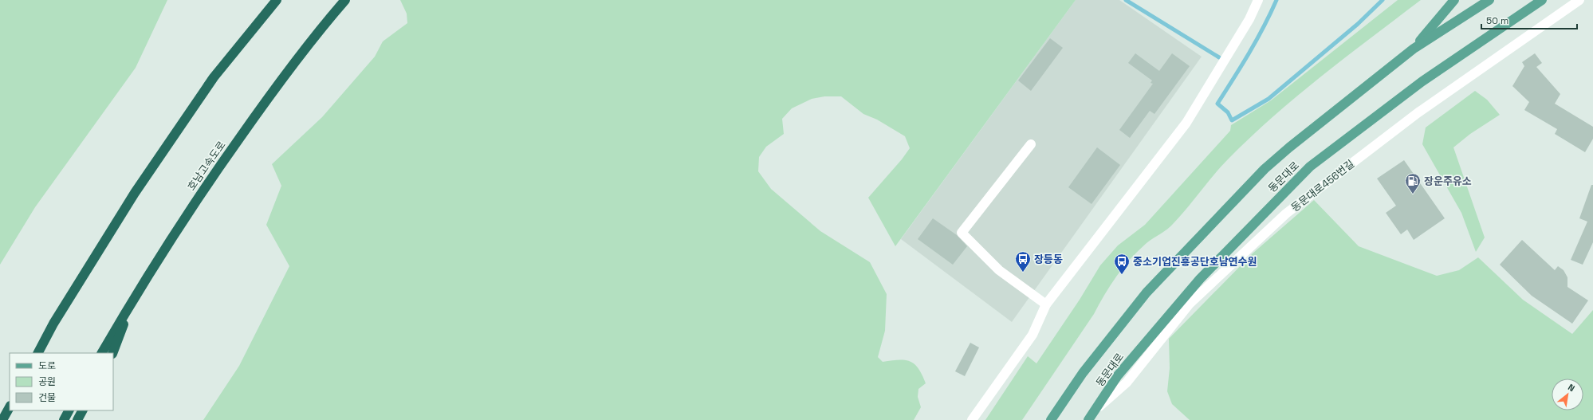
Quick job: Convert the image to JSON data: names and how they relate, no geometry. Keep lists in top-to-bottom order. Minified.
{"streets":{"highway":["호남고속도로"],"main road":["동문대로"],"street":["동문대로456번길"]},"crossings":[["동문대로","동문대로456번길"]],"places":{"fuel station":["장운주유소"],"bus stop":["장등동","중소기업진흥공단호남연수원"]},"legend":["도로","공원","건물"],"scale_bar":"50 m","north":"top right"}
